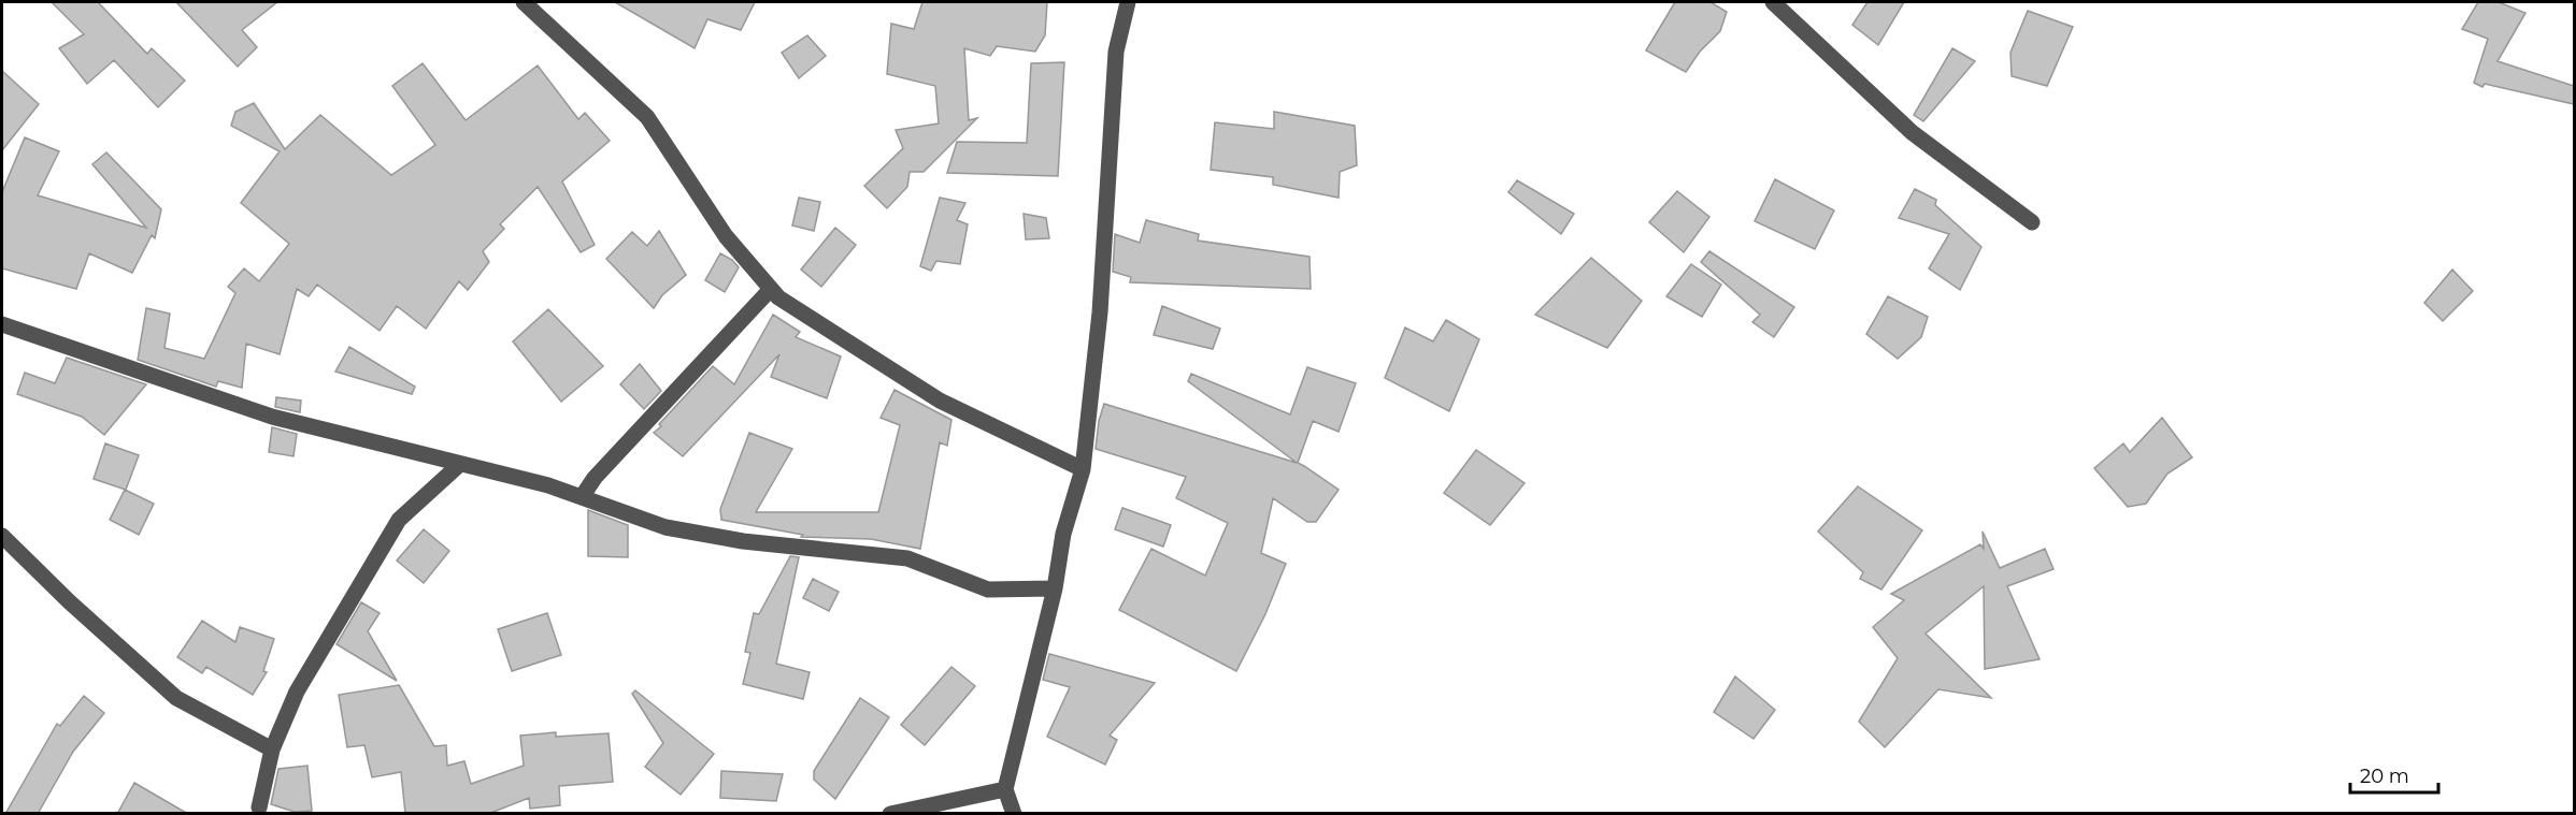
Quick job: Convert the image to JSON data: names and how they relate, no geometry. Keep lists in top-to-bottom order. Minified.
{"scale_bar":"20 m"}
